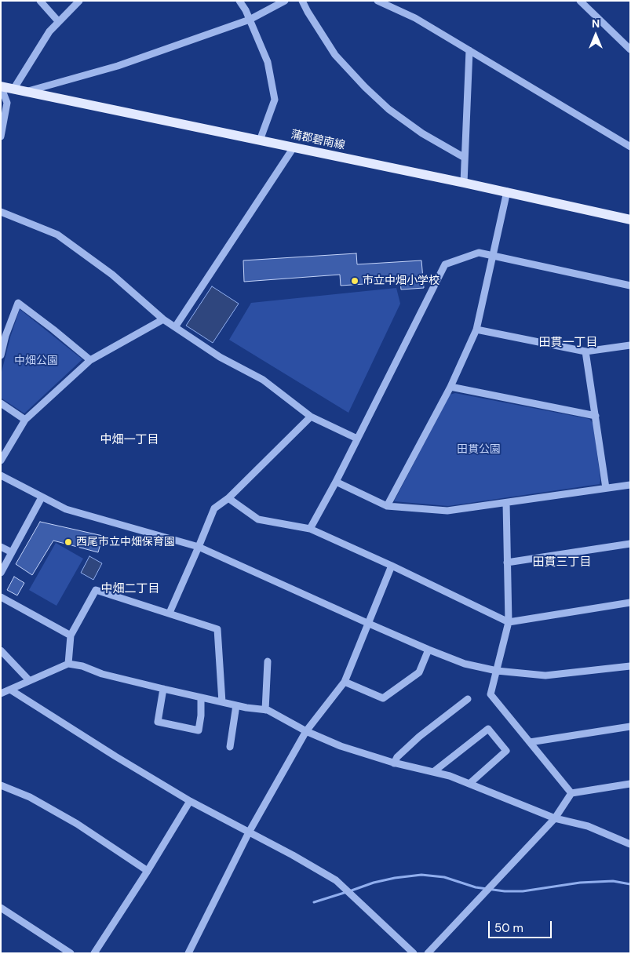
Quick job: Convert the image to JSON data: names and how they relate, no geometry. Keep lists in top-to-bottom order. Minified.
{"streets":{"main road":["蒲郡碧南線"]},"districts":["田貫一丁目","中畑一丁目","田貫三丁目","中畑二丁目"],"parks":["中畑公園","田貫公園"],"places":["市立中畑小学校","西尾市立中畑保育園"],"scale_bar":"50 m","north":"top"}
